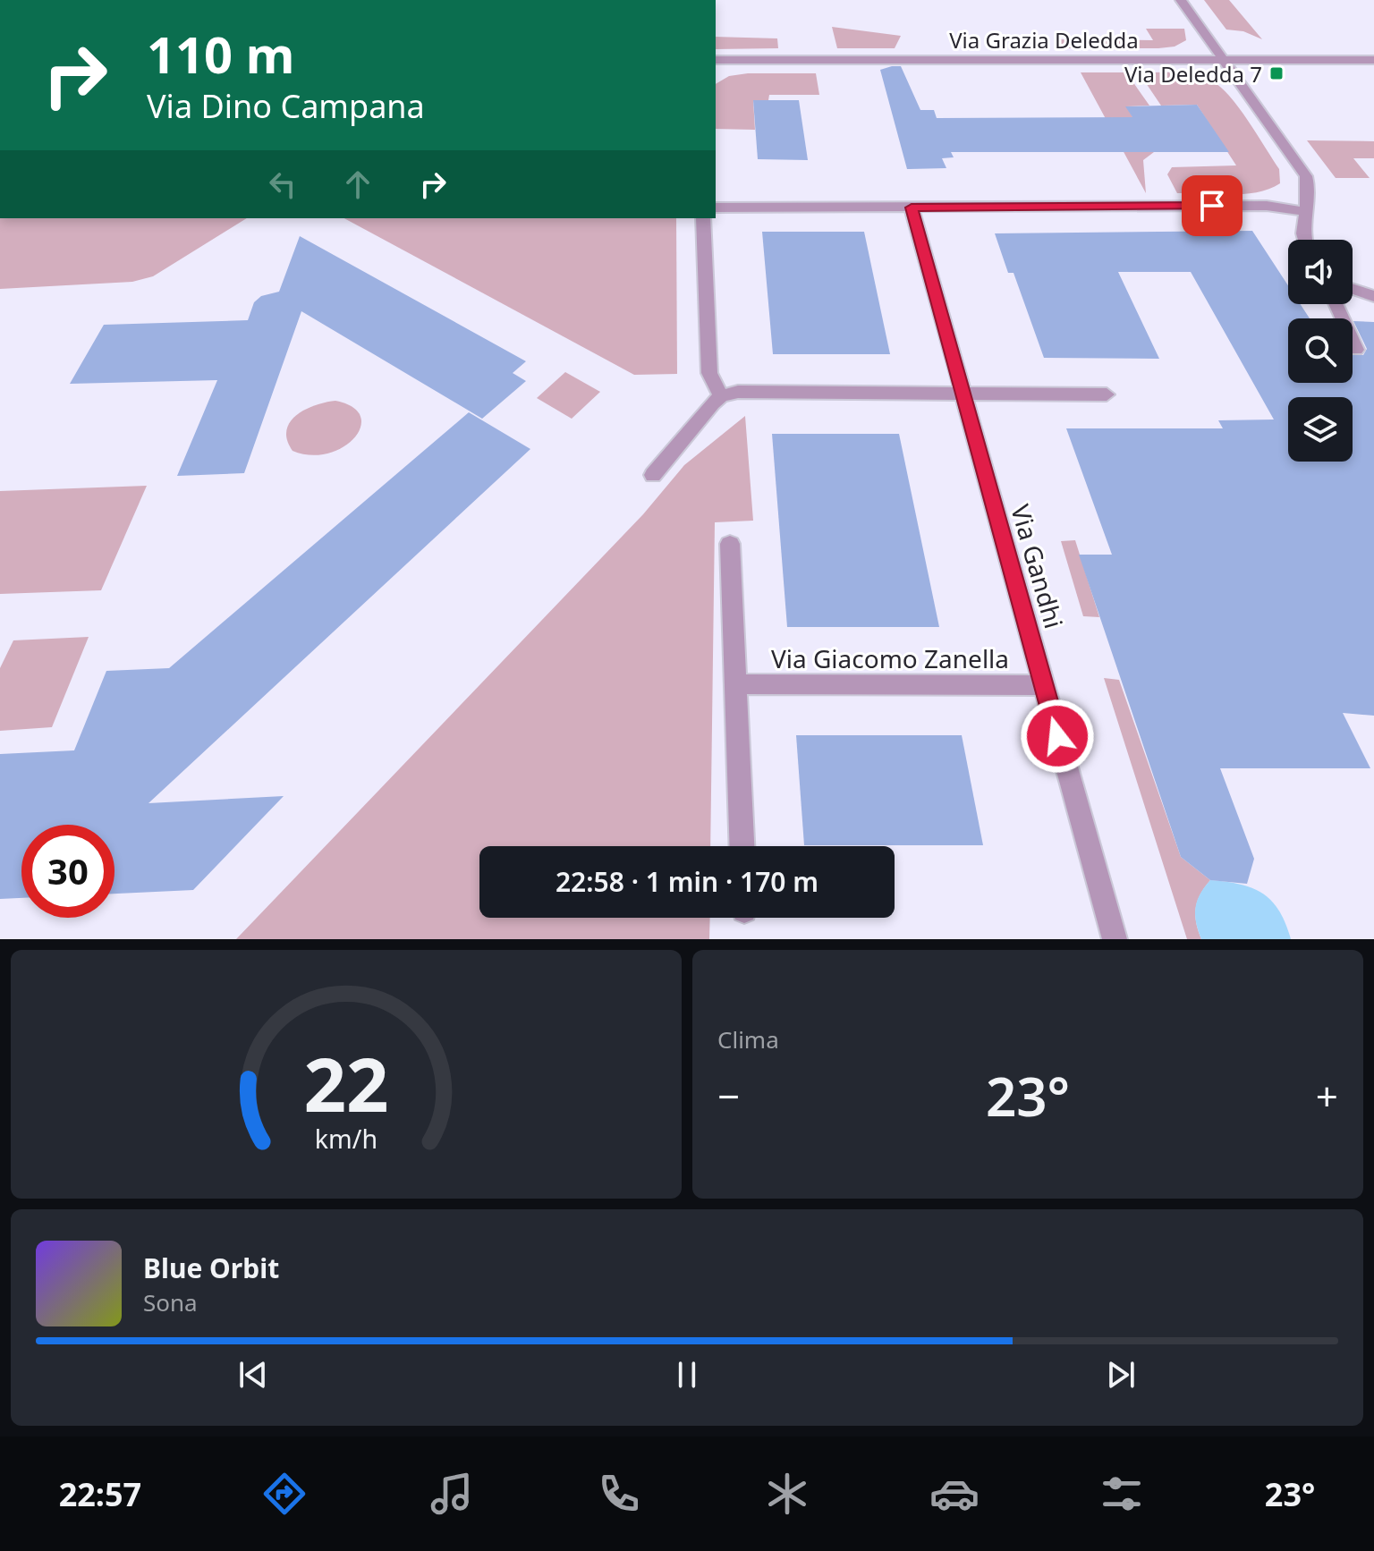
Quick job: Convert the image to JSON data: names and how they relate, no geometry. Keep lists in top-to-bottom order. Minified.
{"streets":{"street":["Via Grazia Deledda","Via Gandhi","Via Giacomo Zanella"]},"crossings":[["Via Gandhi","Via Giacomo Zanella"]],"places":{"transit":["Via Deledda 7"]},"page":{"turn":["110 m","Via Dino Campana"],"limit":"30","trip":"22:58 · 1 min · 170 m","tile":"Clima","heat":["−","23°","+"],"song":["Blue Orbit","Sona"],"tabs":["22:57","23°"],"gauge":["22","km/h"]}}
